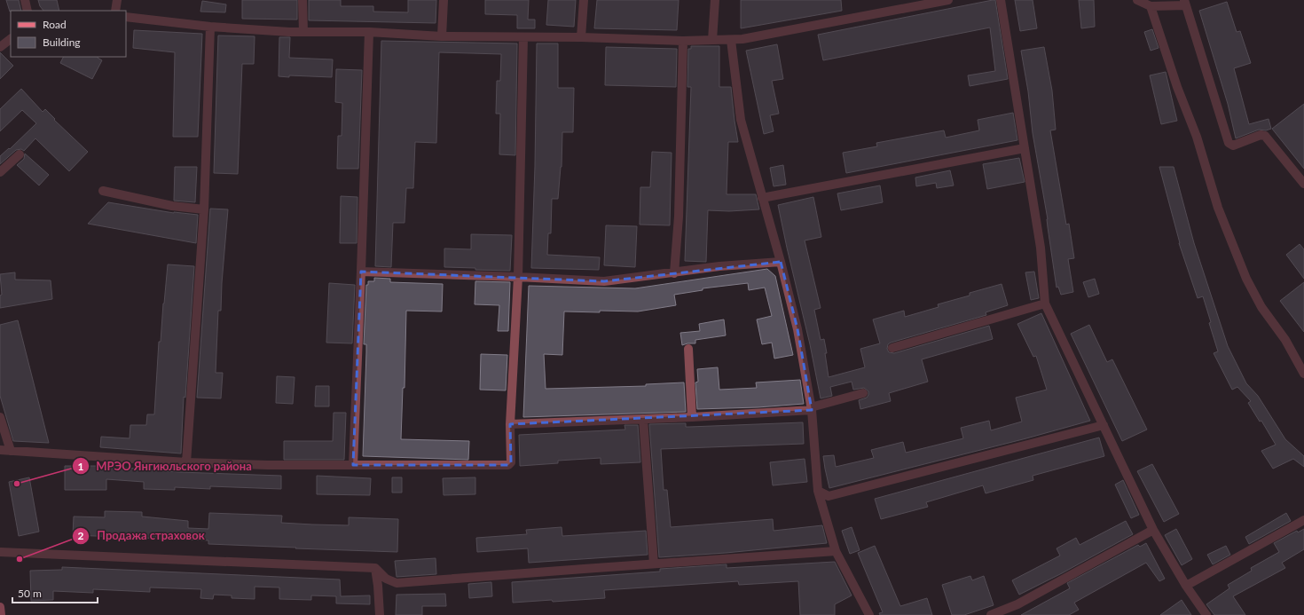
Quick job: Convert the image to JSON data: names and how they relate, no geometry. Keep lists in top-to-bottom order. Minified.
{"places":["МРЭО Янгиюльского района","Продажа страховок"],"legend":["Road","Building"],"scale_bar":"50 m"}
